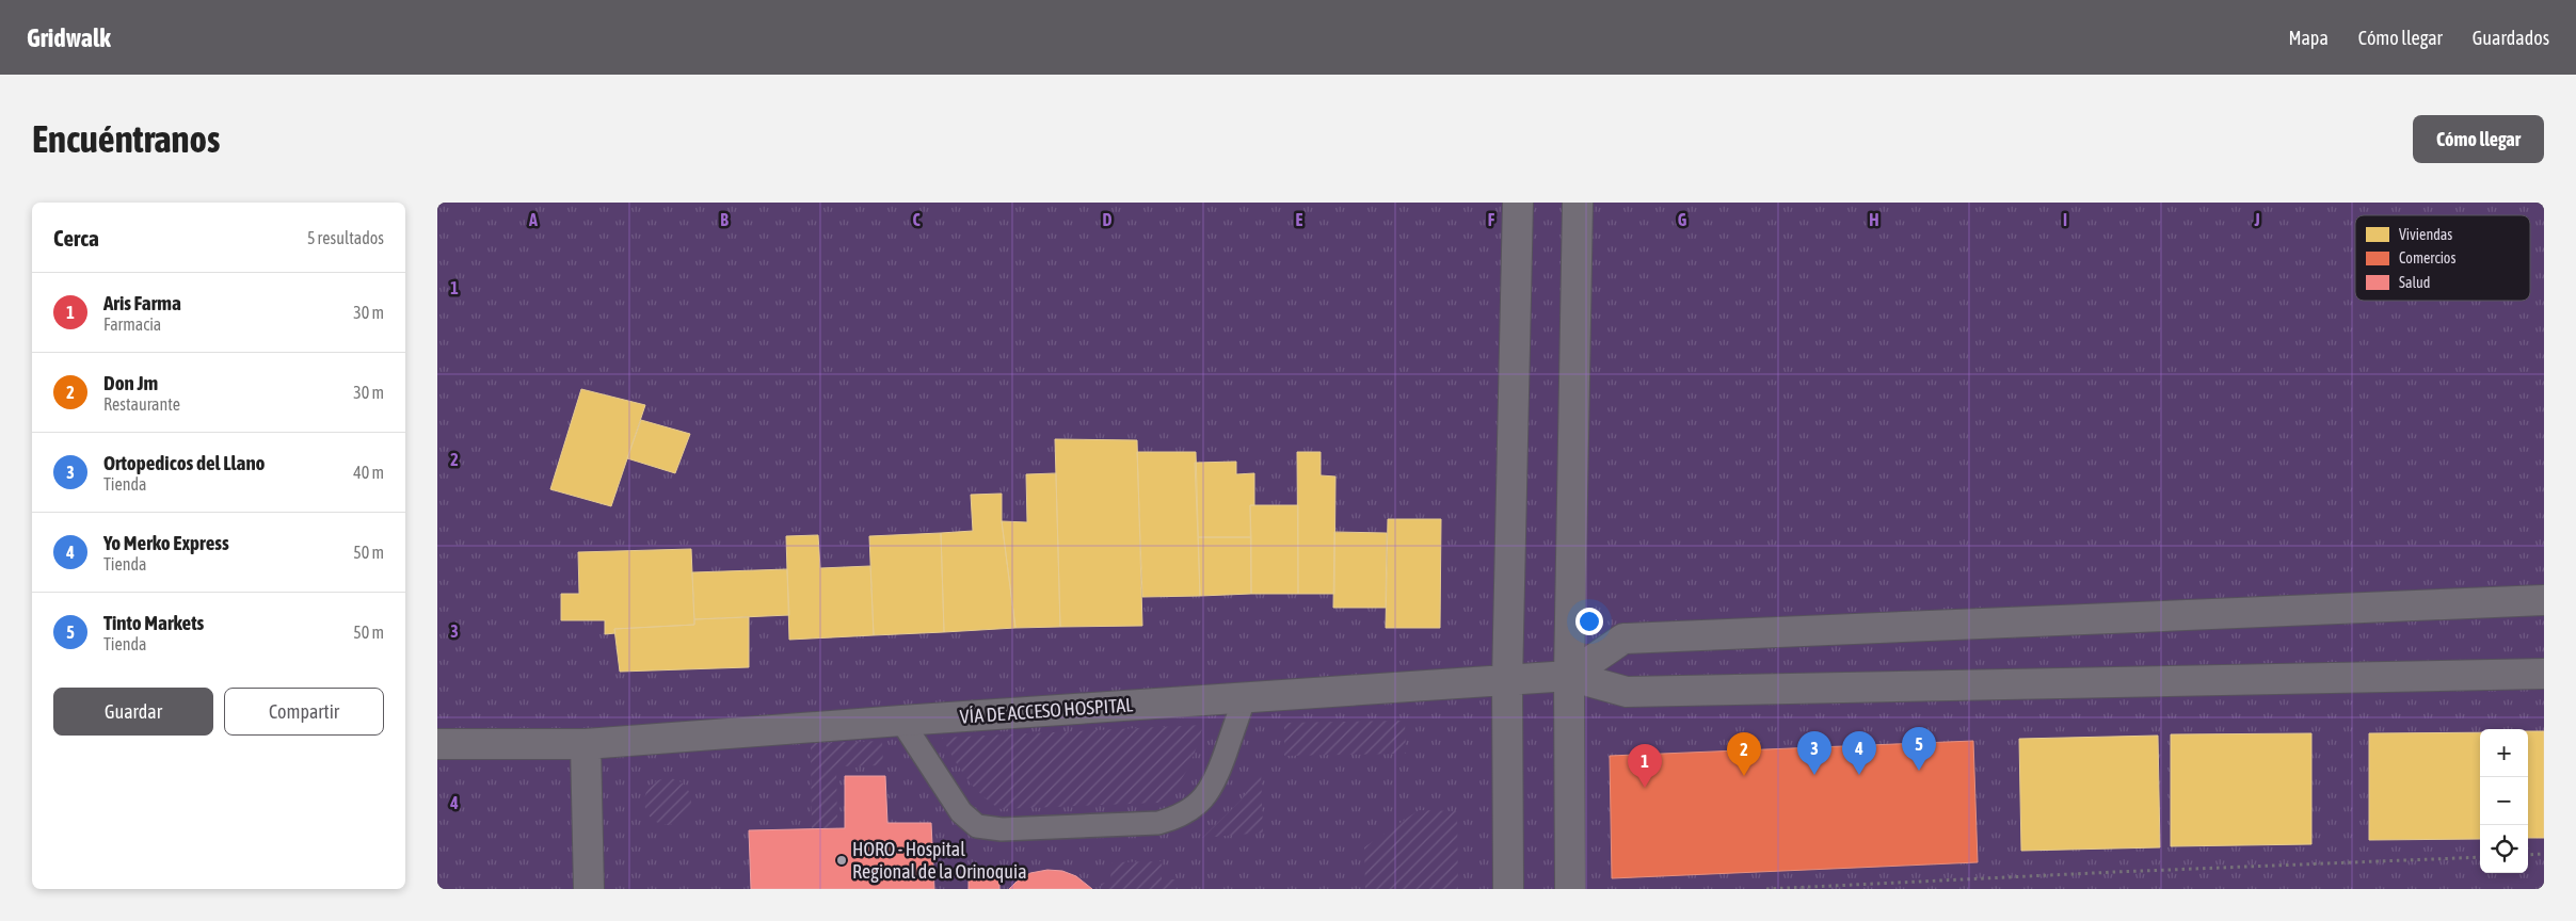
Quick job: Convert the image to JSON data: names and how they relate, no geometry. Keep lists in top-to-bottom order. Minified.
{"streets":{"street":["VÍA DE ACCESO HOSPITAL"]},"places":["HORO - Hospital Regional de la Orinoquia"],"legend":["Viviendas","Comercios","Salud"],"page":{"header":"Gridwalk","nav":["Mapa","Cómo llegar","Guardados"],"buttons":["Cómo llegar",["Guardar","Compartir"]],"title":"Encuéntranos","heading":["Cerca","5 resultados"],"list":[{"mark":"1","name":"Aris Farma","note":"Farmacia","value":"30 m"},{"mark":"2","name":"Don Jm","note":"Restaurante","value":"30 m"},{"mark":"3","name":"Ortopedicos del Llano","note":"Tienda","value":"40 m"},{"mark":"4","name":"Yo Merko Express","note":"Tienda","value":"50 m"},{"mark":"5","name":"Tinto Markets","note":"Tienda","value":"50 m"}],"pins":["5","3","4","2","1"],"map_buttons":["+","−"]},"grid":{"columns":["A","B","C","D","E","F","G","H","I","J"],"rows":["1","2","3","4"]}}
